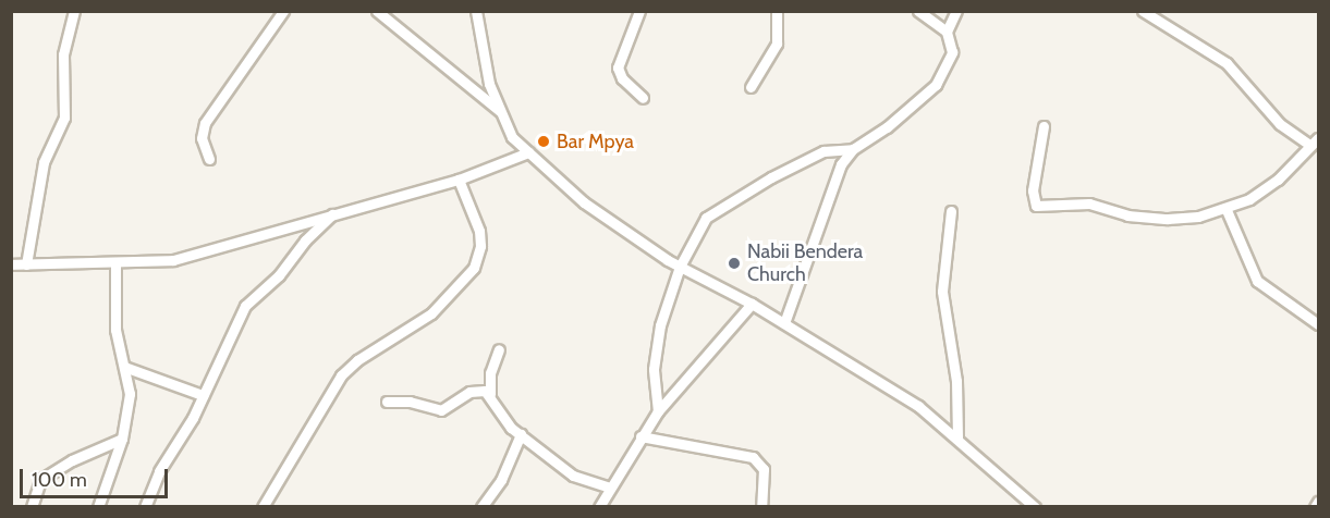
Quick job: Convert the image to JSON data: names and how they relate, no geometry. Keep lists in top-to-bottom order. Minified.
{"places":["Bar Mpya","Nabii Bendera Church"],"scale_bar":"100 m"}
